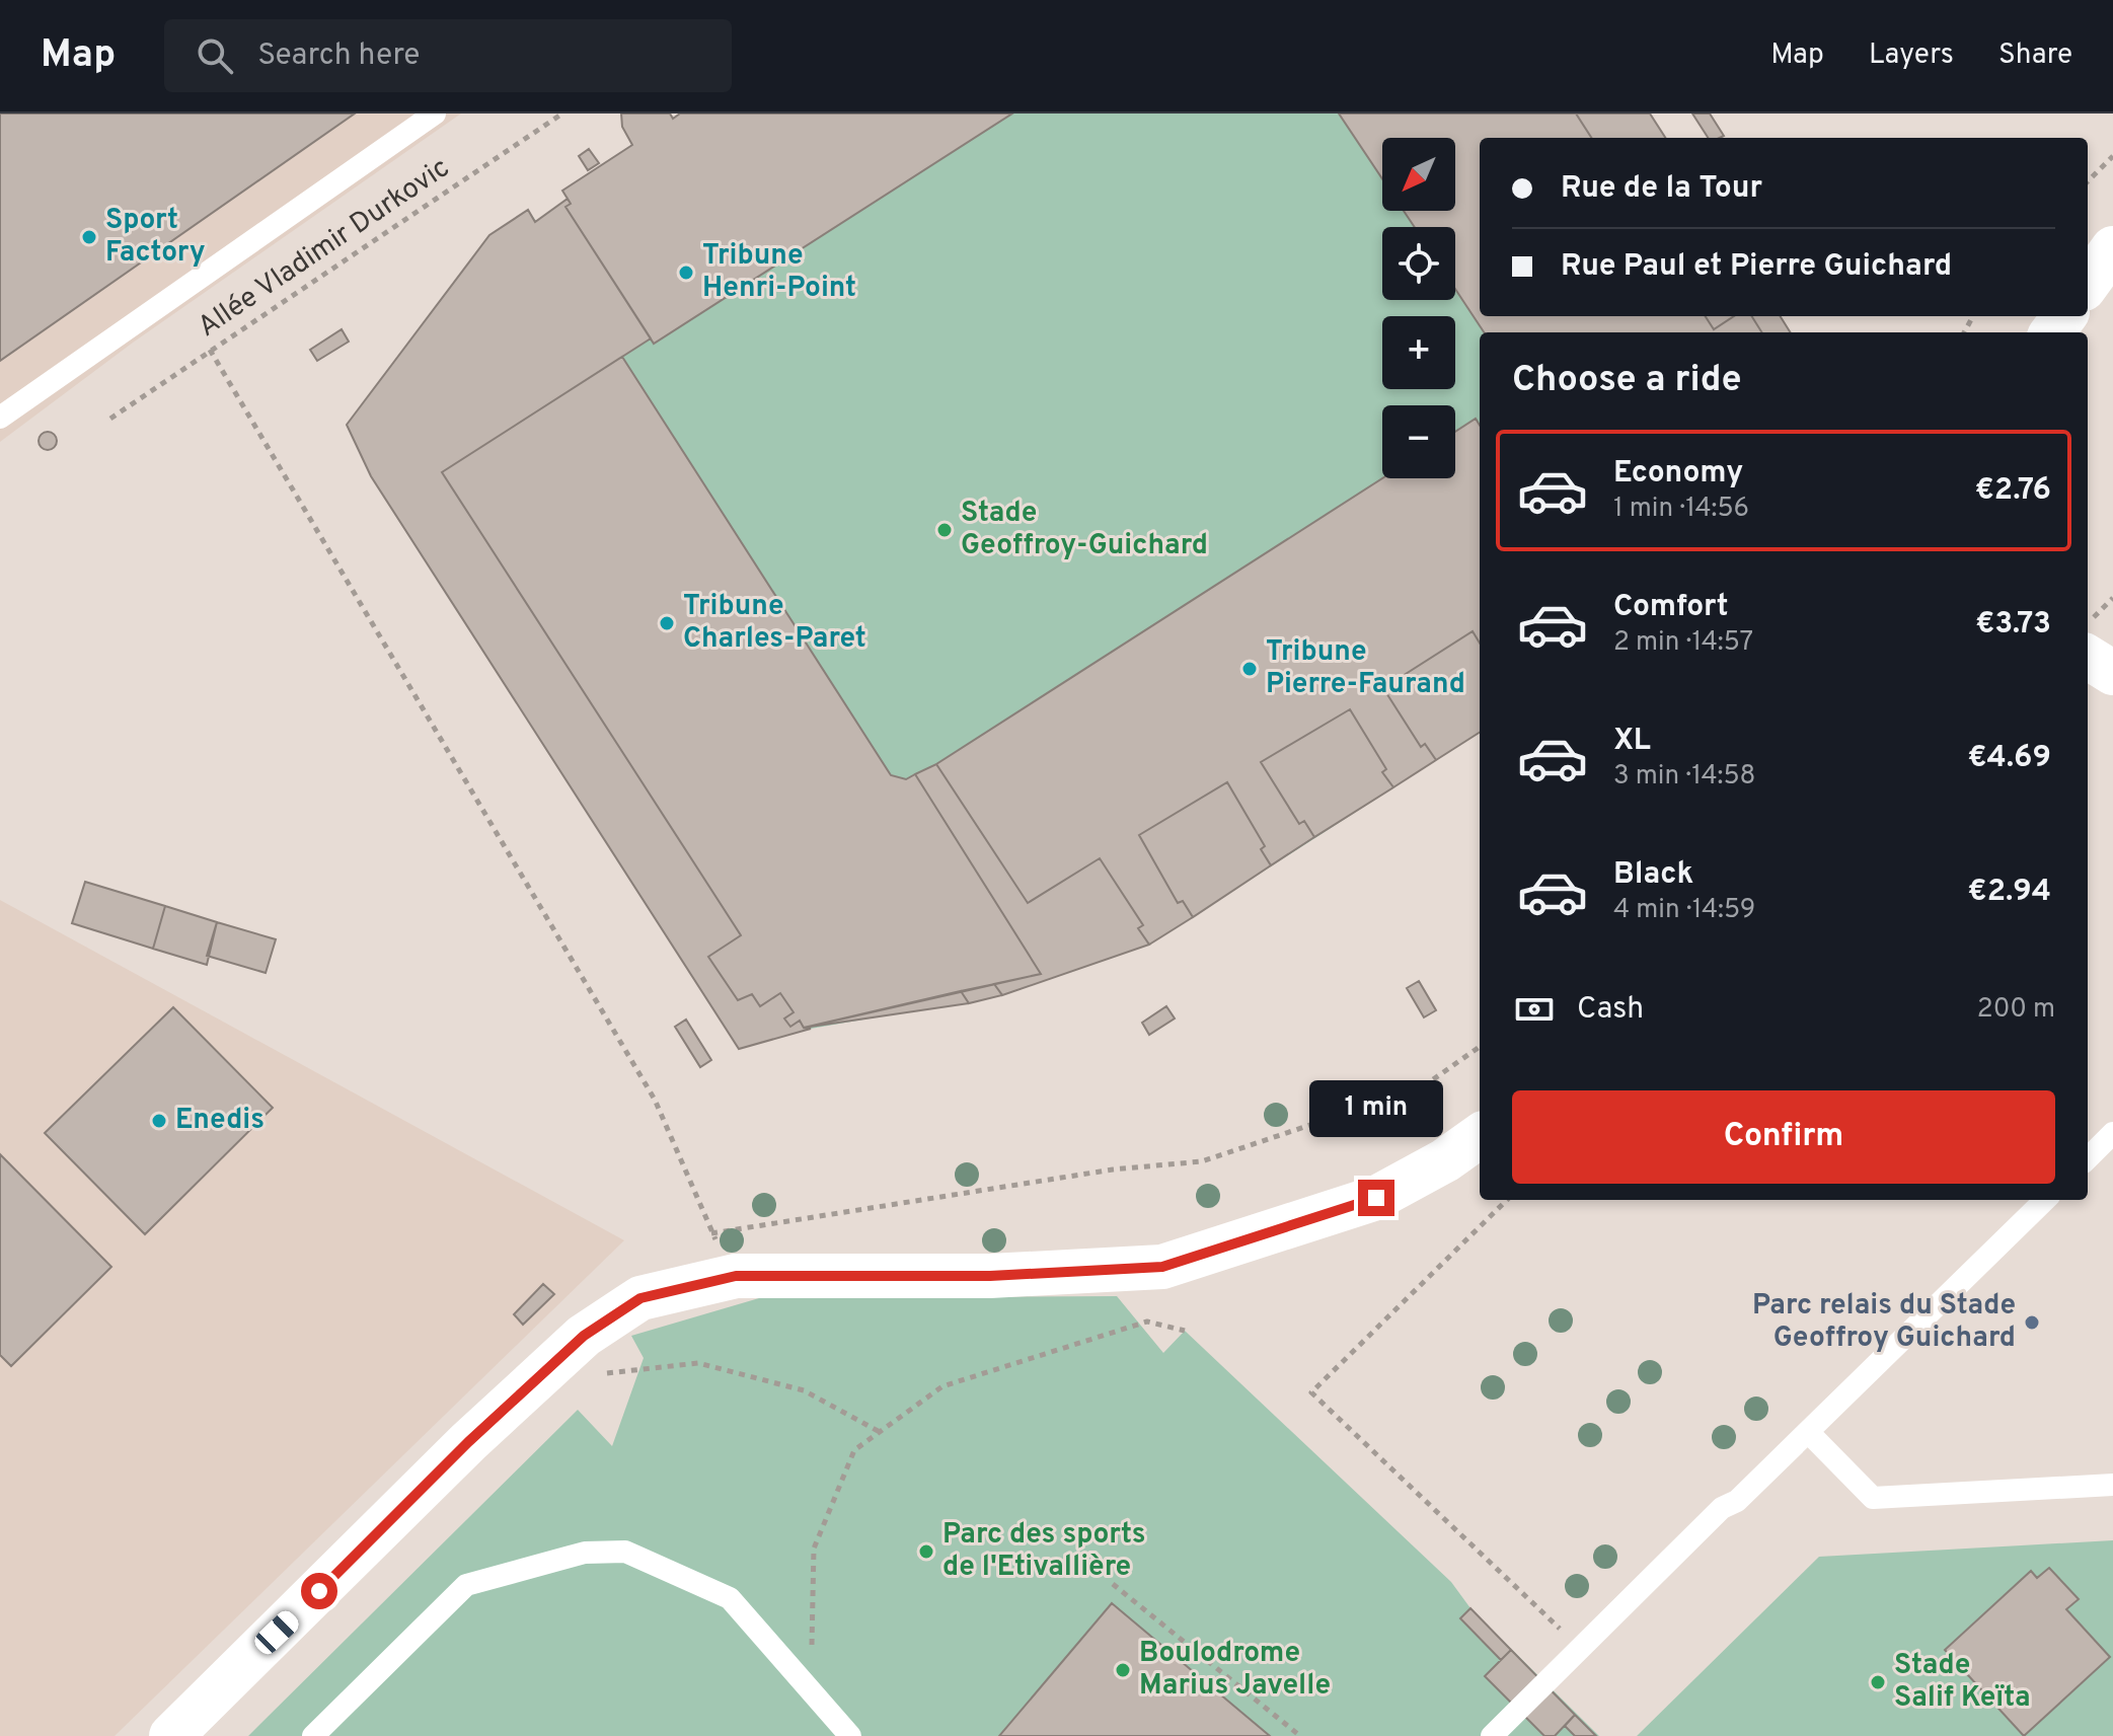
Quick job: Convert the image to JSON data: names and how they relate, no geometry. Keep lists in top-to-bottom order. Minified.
{"streets":{"path":["Allée Vladimir Durkovic"]},"places":["Sport Factory","Tribune Henri-Point","Stade Geoffroy-Guichard","Tribune Charles-Paret","Tribune Pierre-Faurand","Enedis","Parc relais du Stade Geoffroy Guichard","Parc des sports de l'Etivallière","Boulodrome Marius Javelle","Stade Salif Keïta"],"north":"bottom left","page":{"header":"Map","search":"Search here","nav":["Map","Layers","Share"],"map_buttons":["+","−"],"banner":["Rue de la Tour","Rue Paul et Pierre Guichard"],"heading":"Choose a ride","list":[{"name":"Economy","note":"1 min · 14:56","value":"€2.76"},{"name":"Comfort","note":"2 min · 14:57","value":"€3.73"},{"name":"XL","note":"3 min · 14:58","value":"€4.69"},{"name":"Black","note":"4 min · 14:59","value":"€2.94"}],"pay":["Cash","200 m"],"buttons":"Confirm","bubble":"1 min"}}
